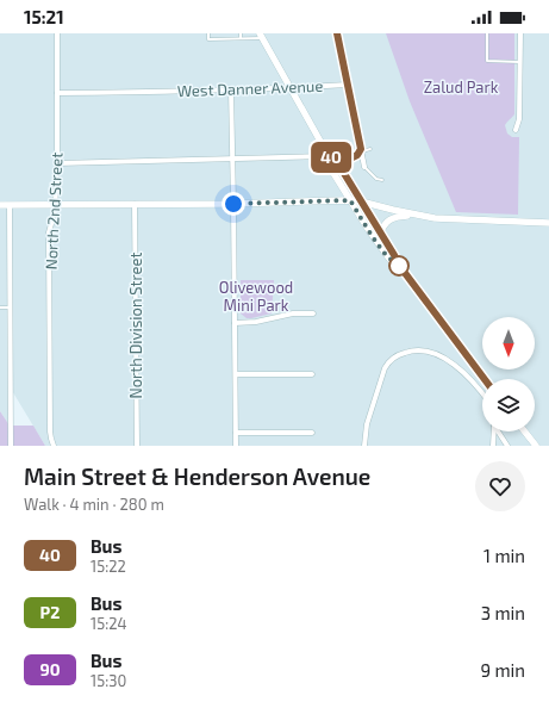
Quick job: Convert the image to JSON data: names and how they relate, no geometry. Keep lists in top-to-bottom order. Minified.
{"streets":{"street":["West Danner Avenue","North 2nd Street","North Division Street"]},"crossings":[["West Danner Avenue","North 2nd Street"]],"parks":["Zalud Park","Olivewood Mini Park"],"lines":["bus line 40"],"north":"bottom","page":{"status":"15:21","on_map":"40","heading":["Main Street & Henderson Avenue","Walk · 4 min · 280 m"],"list":[{"mark":"40","name":"Bus","note":"15:22","value":"1 min"},{"mark":"P2","name":"Bus","note":"15:24","value":"3 min"},{"mark":"90","name":"Bus","note":"15:30","value":"9 min"}]}}
